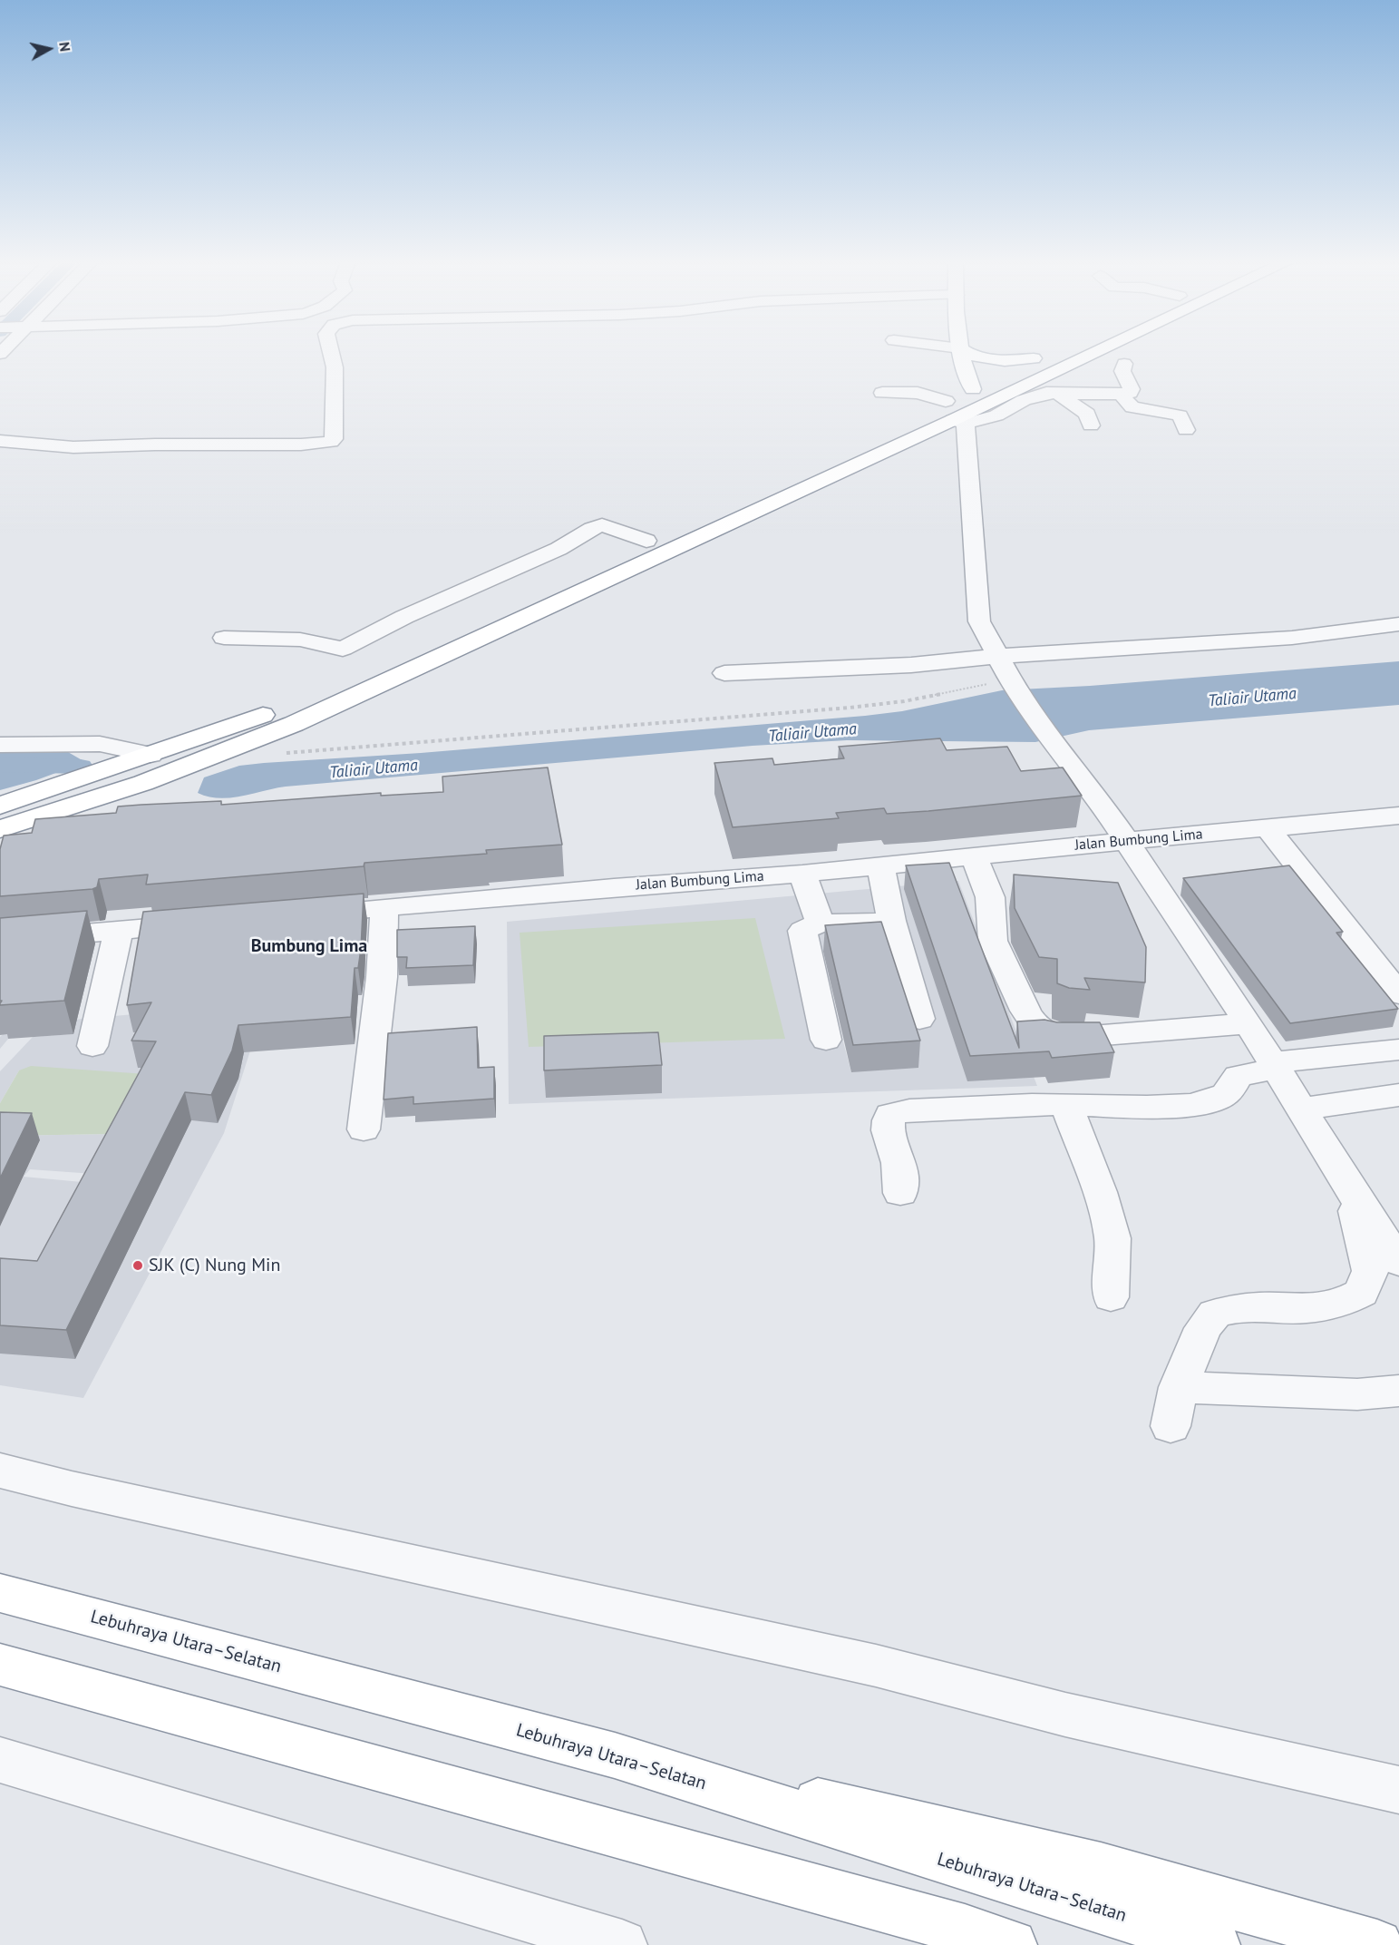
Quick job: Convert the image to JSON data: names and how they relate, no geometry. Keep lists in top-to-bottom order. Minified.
{"streets":{"main road":["Lebuhraya Utara–Selatan"],"street":["Jalan Bumbung Lima"]},"districts":["Bumbung Lima"],"water":["Taliair Utama"],"places":["SJK (C) Nung Min"],"north":"right"}
